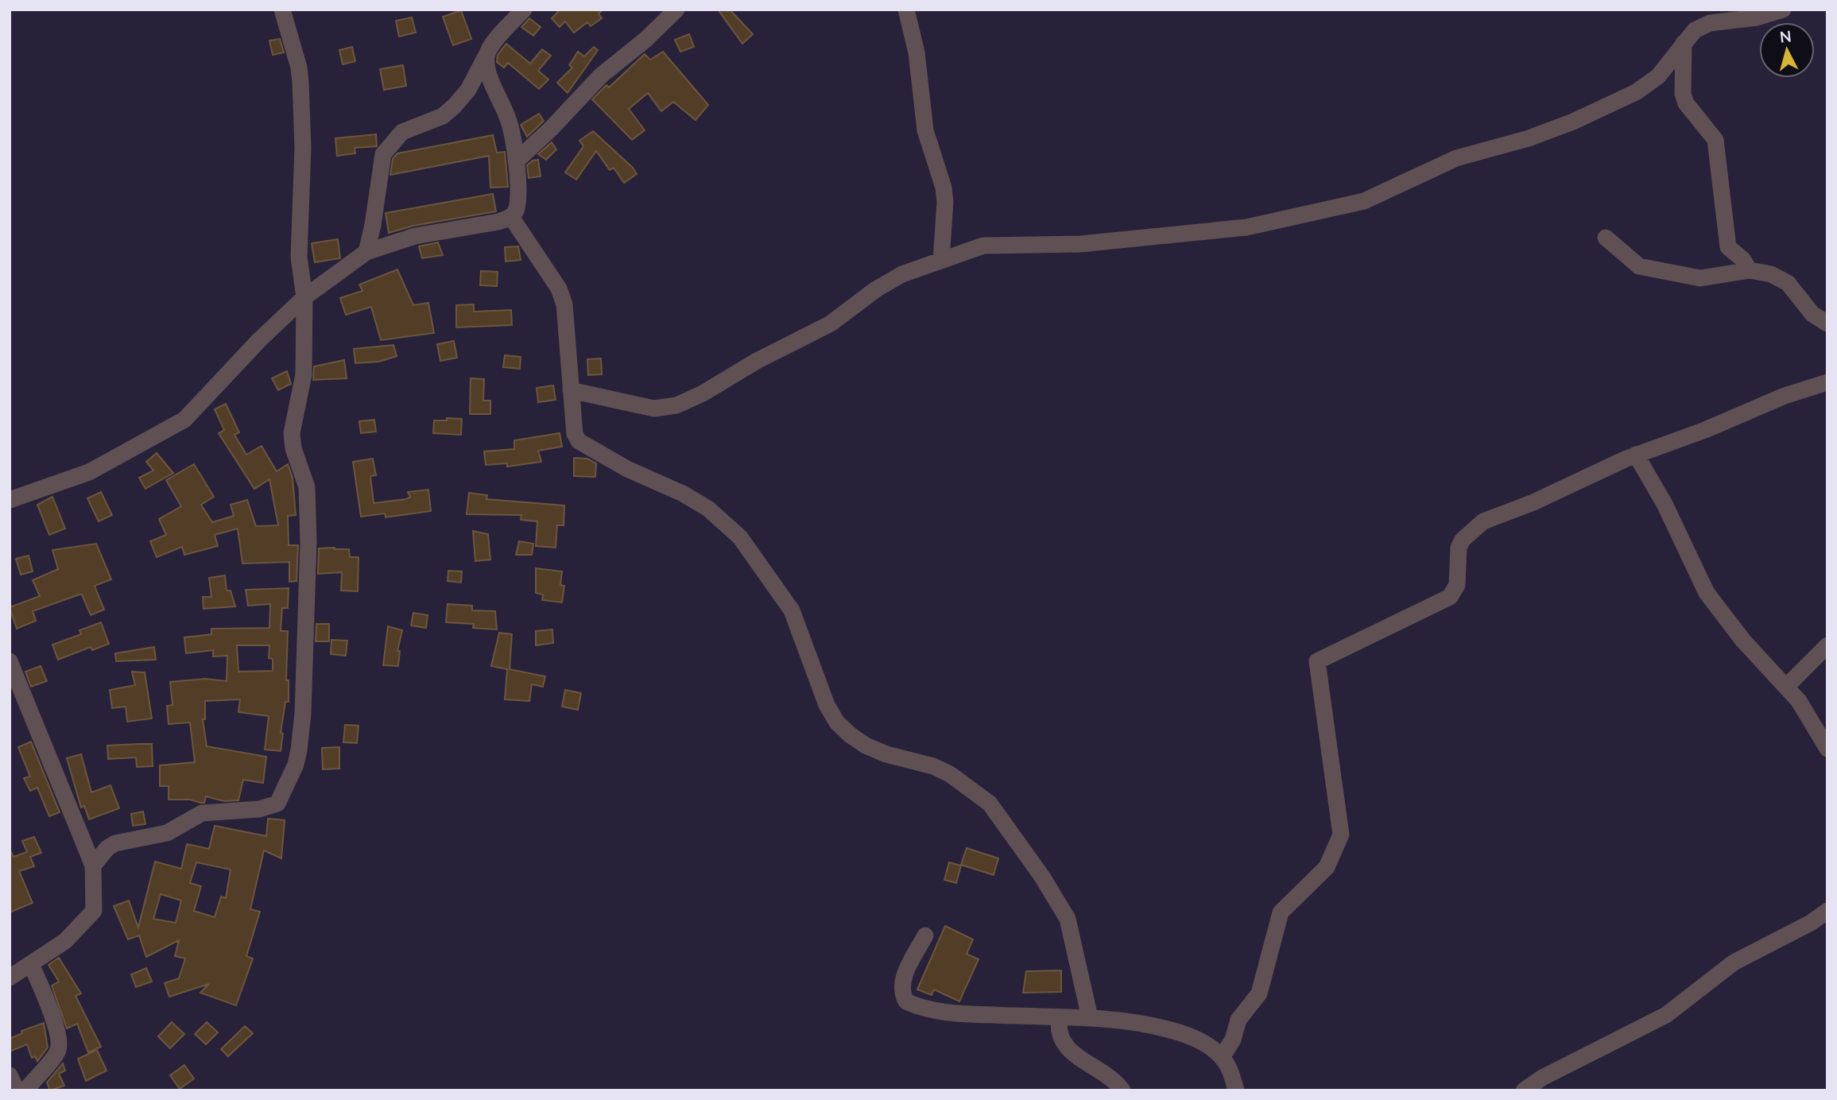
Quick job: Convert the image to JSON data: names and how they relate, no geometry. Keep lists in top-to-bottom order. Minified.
{"north":"top"}
